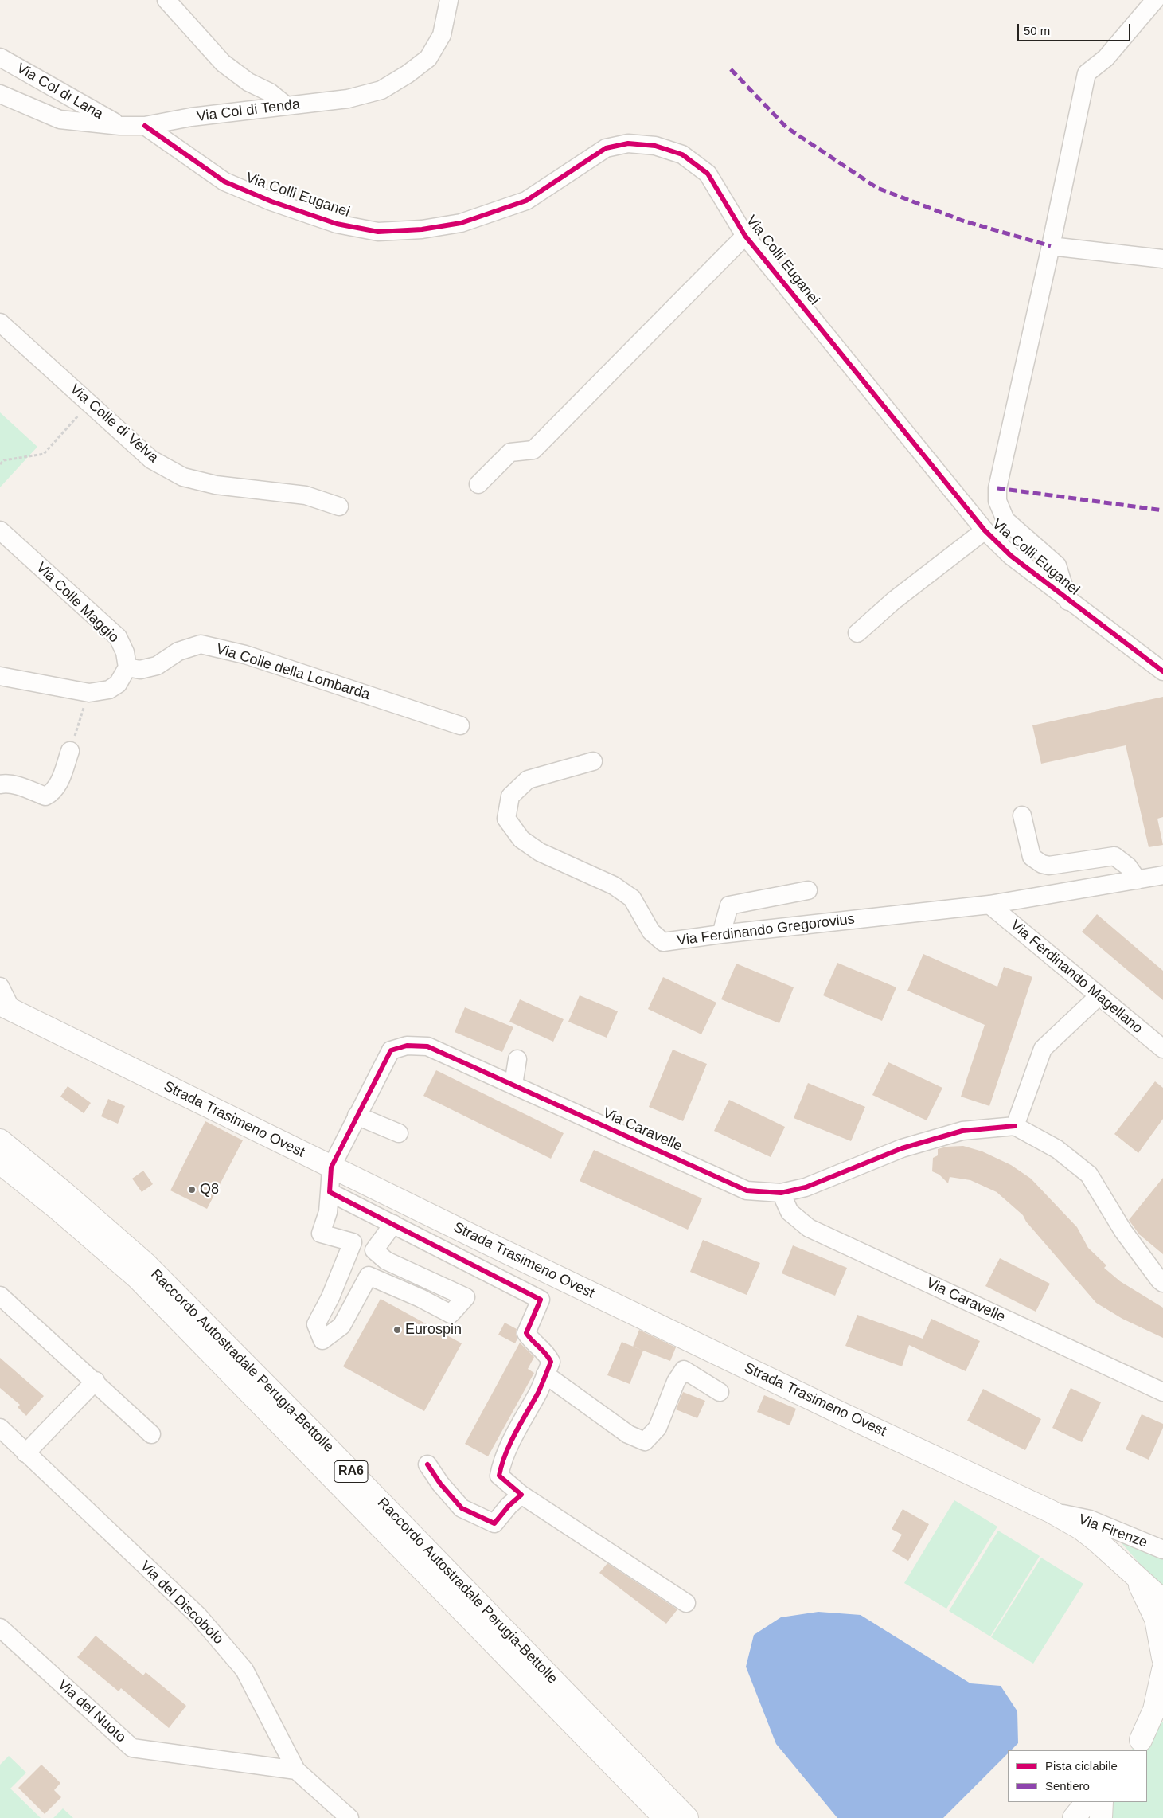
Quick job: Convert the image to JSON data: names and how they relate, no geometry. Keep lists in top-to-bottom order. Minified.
{"streets":{"main road":["Strada Trasimeno Ovest","Raccordo Autostradale Perugia-Bettolle","RA6","Via Firenze"],"street":["Via Col di Lana","Via Col di Tenda","Via Colli Euganei","Via Colle di Velva","Via Colle Maggio","Via Colle della Lombarda","Via Ferdinando Gregorovius","Via Ferdinando Magellano","Via Caravelle","Via del Discobolo","Via del Nuoto"]},"crossings":[["Via Col di Lana","Via Col di Tenda"],["Via Col di Tenda","Via Colli Euganei"],["Via Colle Maggio","Via Colle della Lombarda"],["Via Ferdinando Gregorovius","Via Ferdinando Magellano"],["Strada Trasimeno Ovest","Via Caravelle"],["Strada Trasimeno Ovest","Via Firenze"],["Via del Discobolo","Via del Nuoto"]],"places":["Q8","Eurospin"],"legend":["Pista ciclabile","Sentiero"],"scale_bar":"50 m"}
